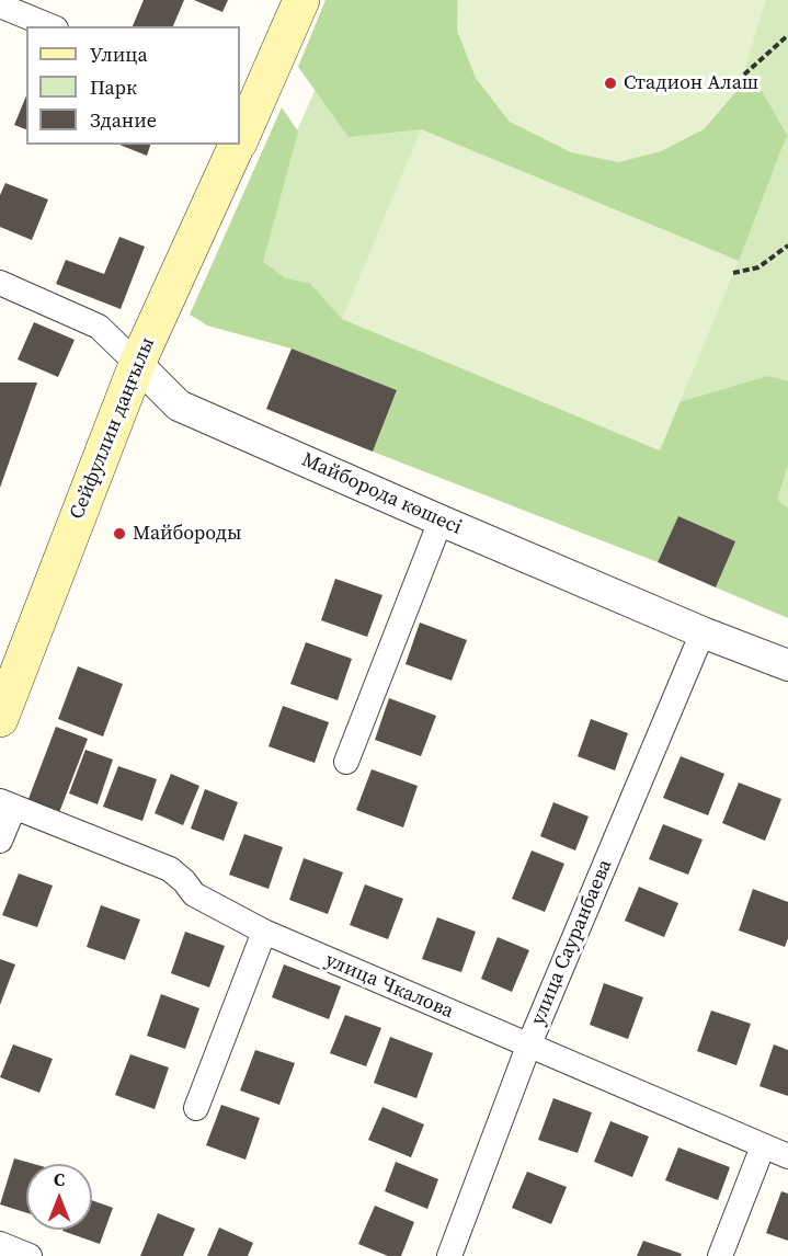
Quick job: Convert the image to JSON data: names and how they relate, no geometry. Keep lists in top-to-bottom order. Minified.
{"streets":{"main road":["Сейфуллин даңғылы"],"street":["Майборода көшесі","улица Сауранбаева","улица Чкалова"]},"crossings":[["Сейфуллин даңғылы","Майборода көшесі"],["Майборода көшесі","улица Сауранбаева"],["улица Сауранбаева","улица Чкалова"]],"places":["Стадион Алаш","Майбороды"],"legend":["Улица","Парк","Здание"],"north":"top"}
